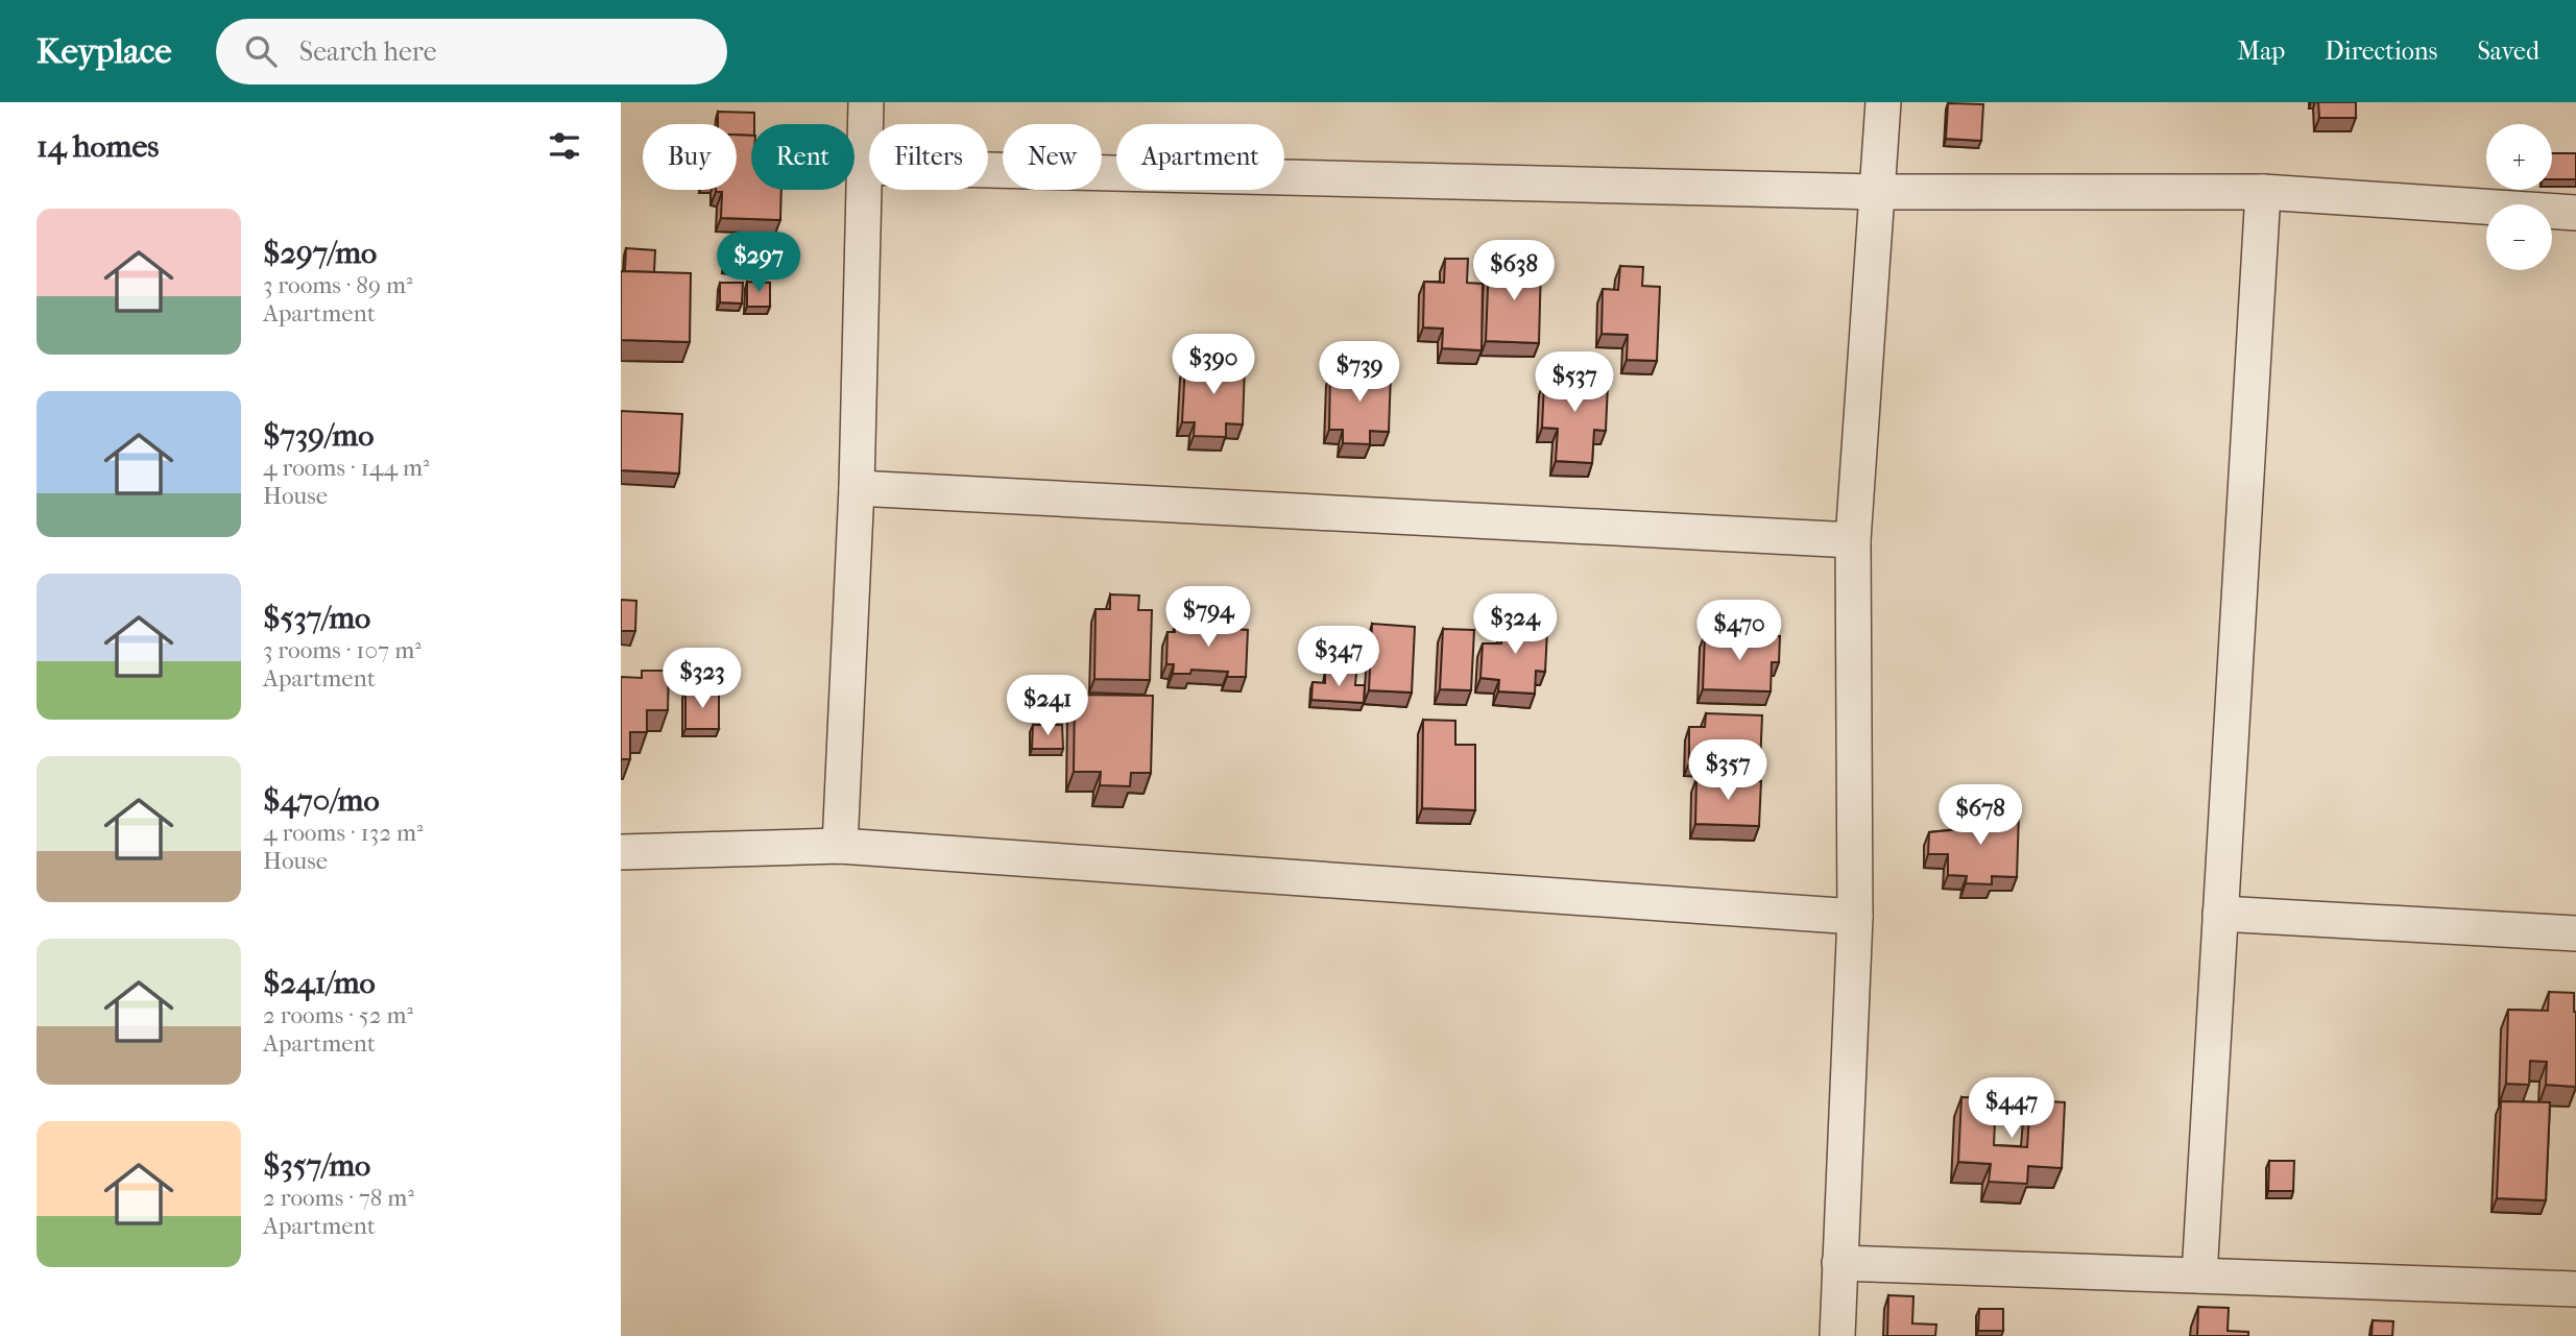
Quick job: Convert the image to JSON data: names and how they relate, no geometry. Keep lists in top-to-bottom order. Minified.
{"page":{"header":"Keyplace","search":"Search here","nav":["Map","Directions","Saved"],"heading":"14 homes","map_buttons":["+","−"],"chip":["Buy","Rent","Filters","New","Apartment"],"list":[{"name":"$297/mo","note":"3 rooms · 89 m² · Apartment"},{"name":"$739/mo","note":"4 rooms · 144 m² · House"},{"name":"$537/mo","note":"3 rooms · 107 m² · Apartment"},{"name":"$470/mo","note":"4 rooms · 132 m² · House"},{"name":"$241/mo","note":"2 rooms · 52 m² · Apartment"},{"name":"$357/mo","note":"2 rooms · 78 m² · Apartment"}],"price":["$297","$638","$390","$739","$537","$794","$324","$470","$347","$323","$241","$357","$678","$447"]}}
